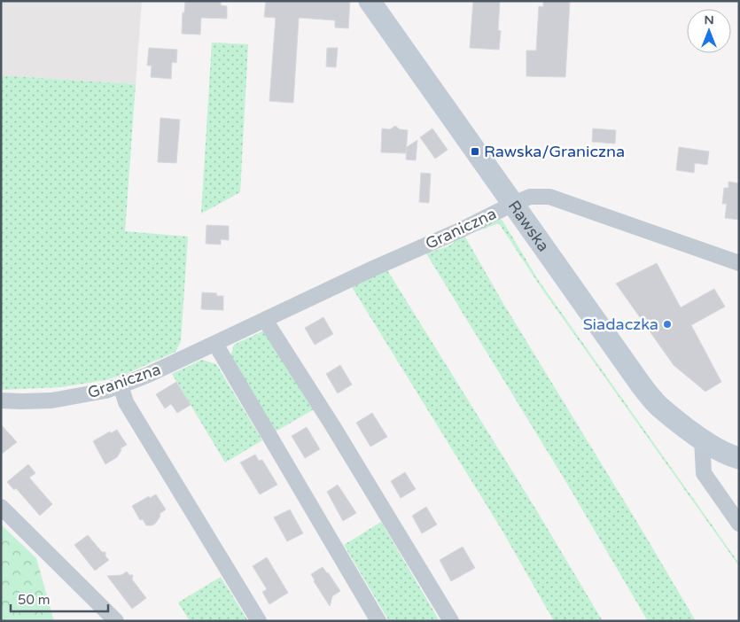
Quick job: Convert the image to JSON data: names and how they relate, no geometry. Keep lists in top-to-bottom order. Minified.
{"streets":{"street":["Rawska","Graniczna"]},"crossings":[["Rawska","Graniczna"]],"places":{"transit":["Rawska/Graniczna"],"other":["Siadaczka"]},"scale_bar":"50 m","north":"top"}
